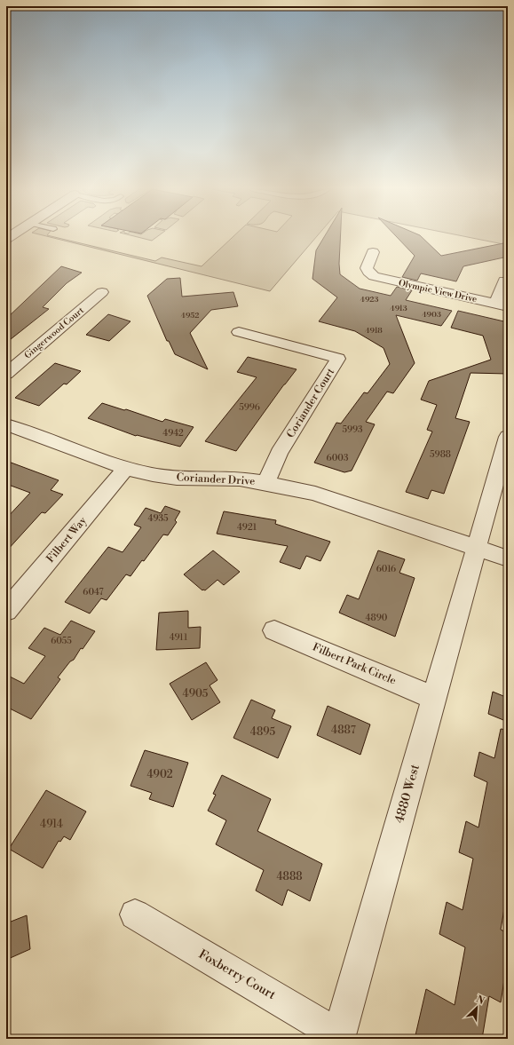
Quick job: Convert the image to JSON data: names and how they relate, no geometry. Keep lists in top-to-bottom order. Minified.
{"streets":{"street":["Olympic View Drive","Gingerwood Court","Coriander Court","Coriander Drive","Filbert Way","Filbert Park Circle","4880 West","Foxberry Court"]},"crossings":[["Coriander Court","Coriander Drive"],["Coriander Drive","Filbert Way"],["Coriander Drive","4880 West"],["Filbert Park Circle","4880 West"],["4880 West","Foxberry Court"]],"house_numbers":["4923","4913","4903","4952","4918","5996","5993","4942","5988","6003","4935","4921","6016","6047","4890","4911","6055","4905","4887","4895","4902","4914","4888"],"north":"top right"}
